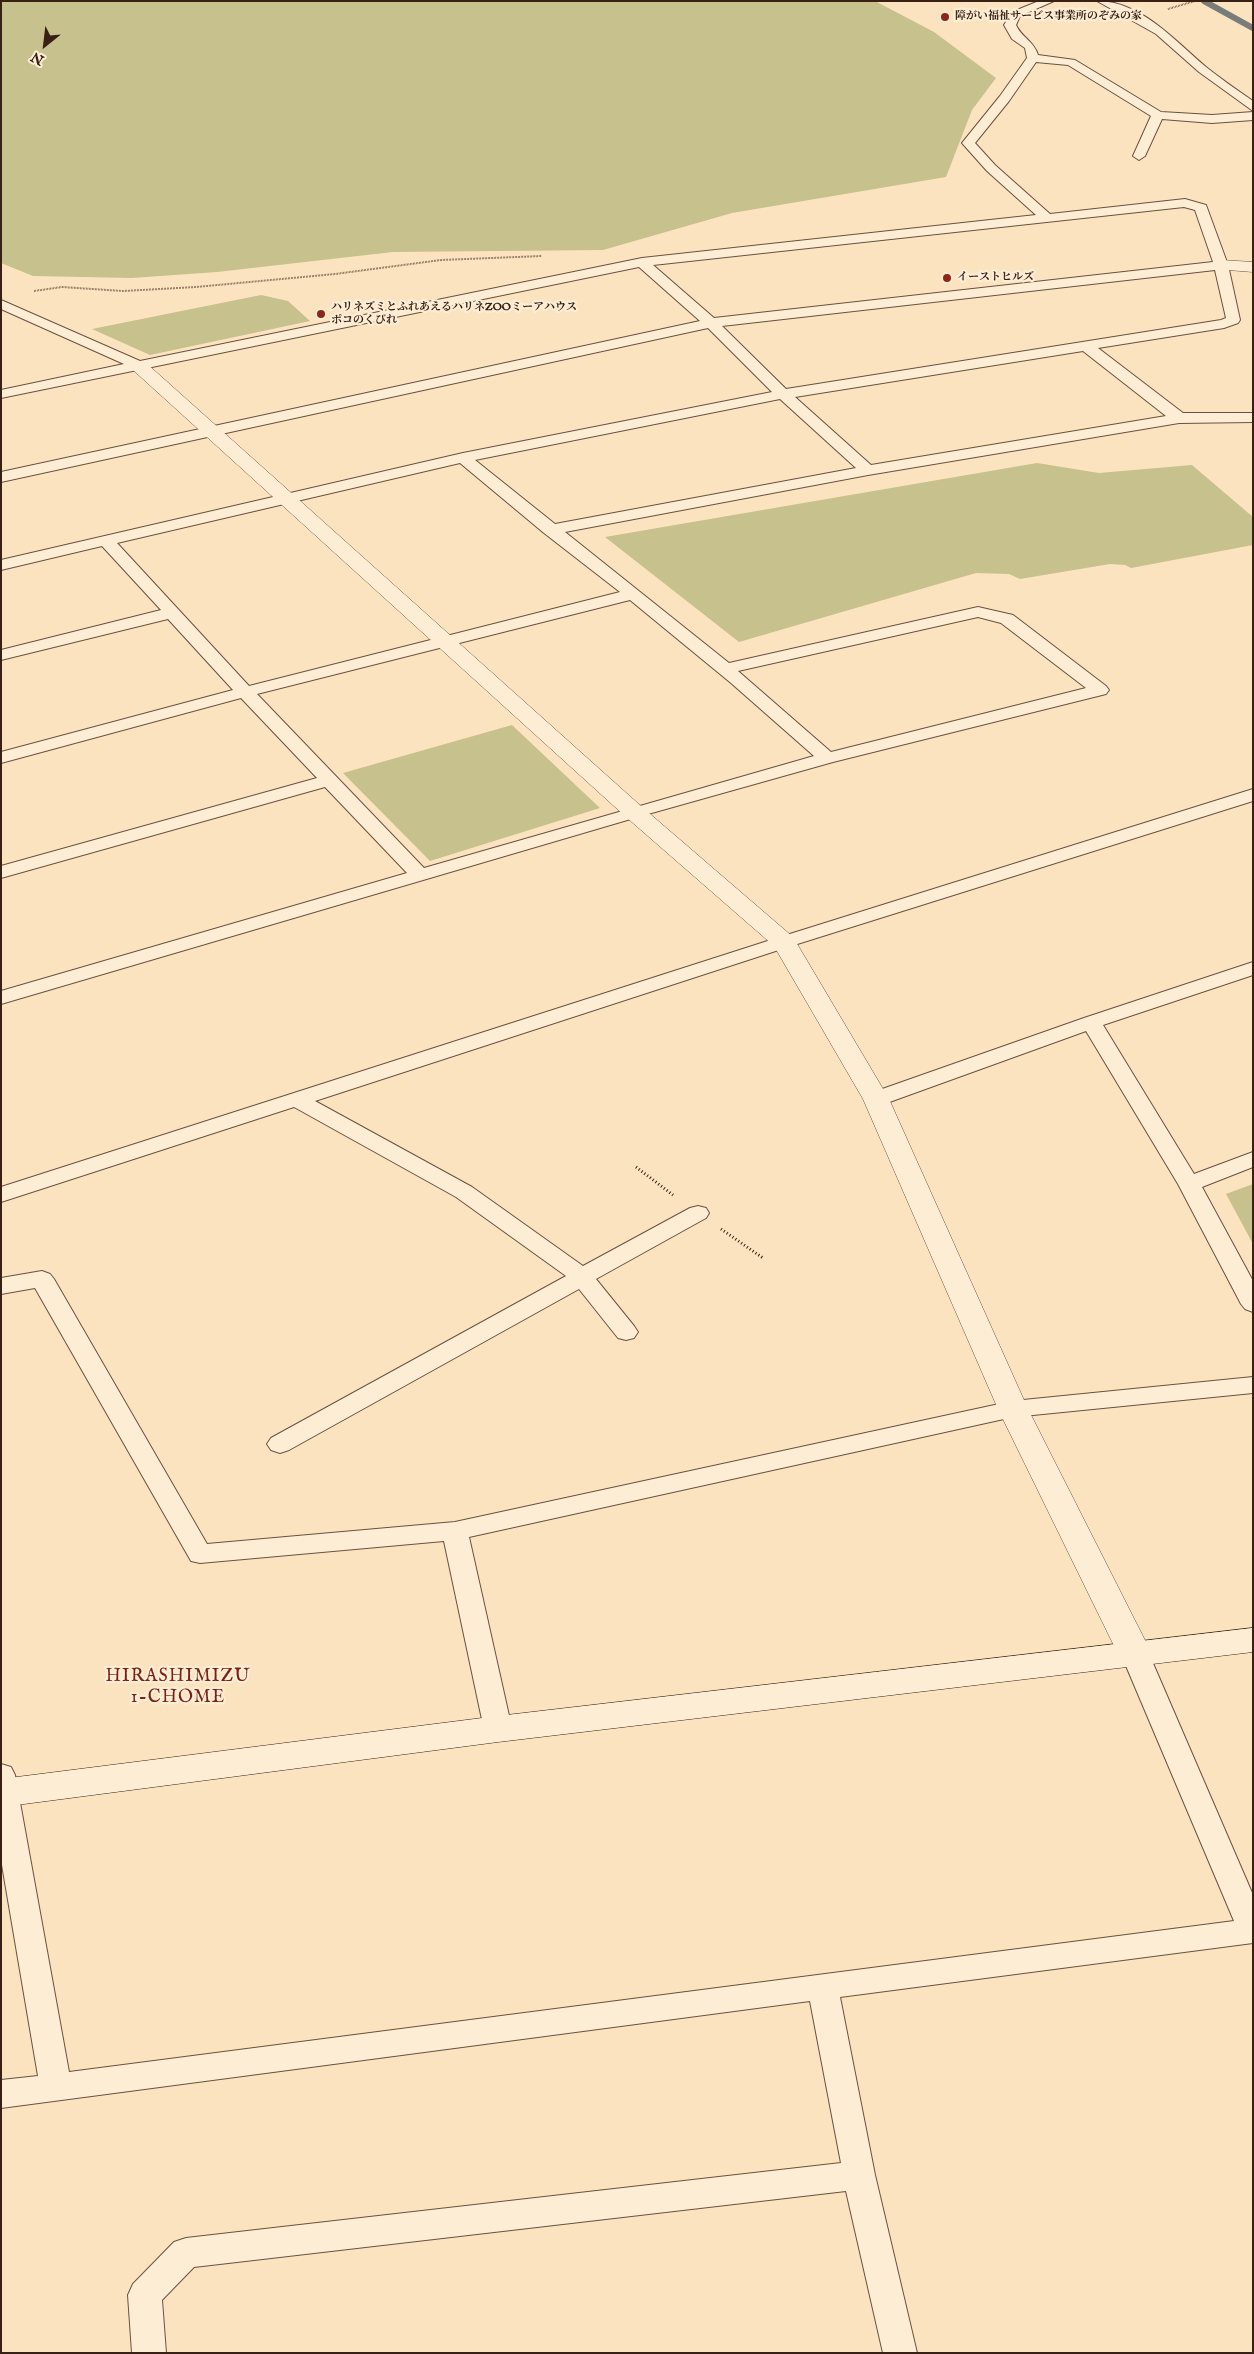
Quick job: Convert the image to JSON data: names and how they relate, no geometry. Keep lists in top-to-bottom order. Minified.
{"districts":["HIRASHIMIZU 1-CHOME"],"places":["障がい福祉サービス事業所のぞみの家","イーストヒルズ","ハリネズミとふれあえるハリネZOOミーアハウス ポコのくびれ"],"north":"bottom left"}
